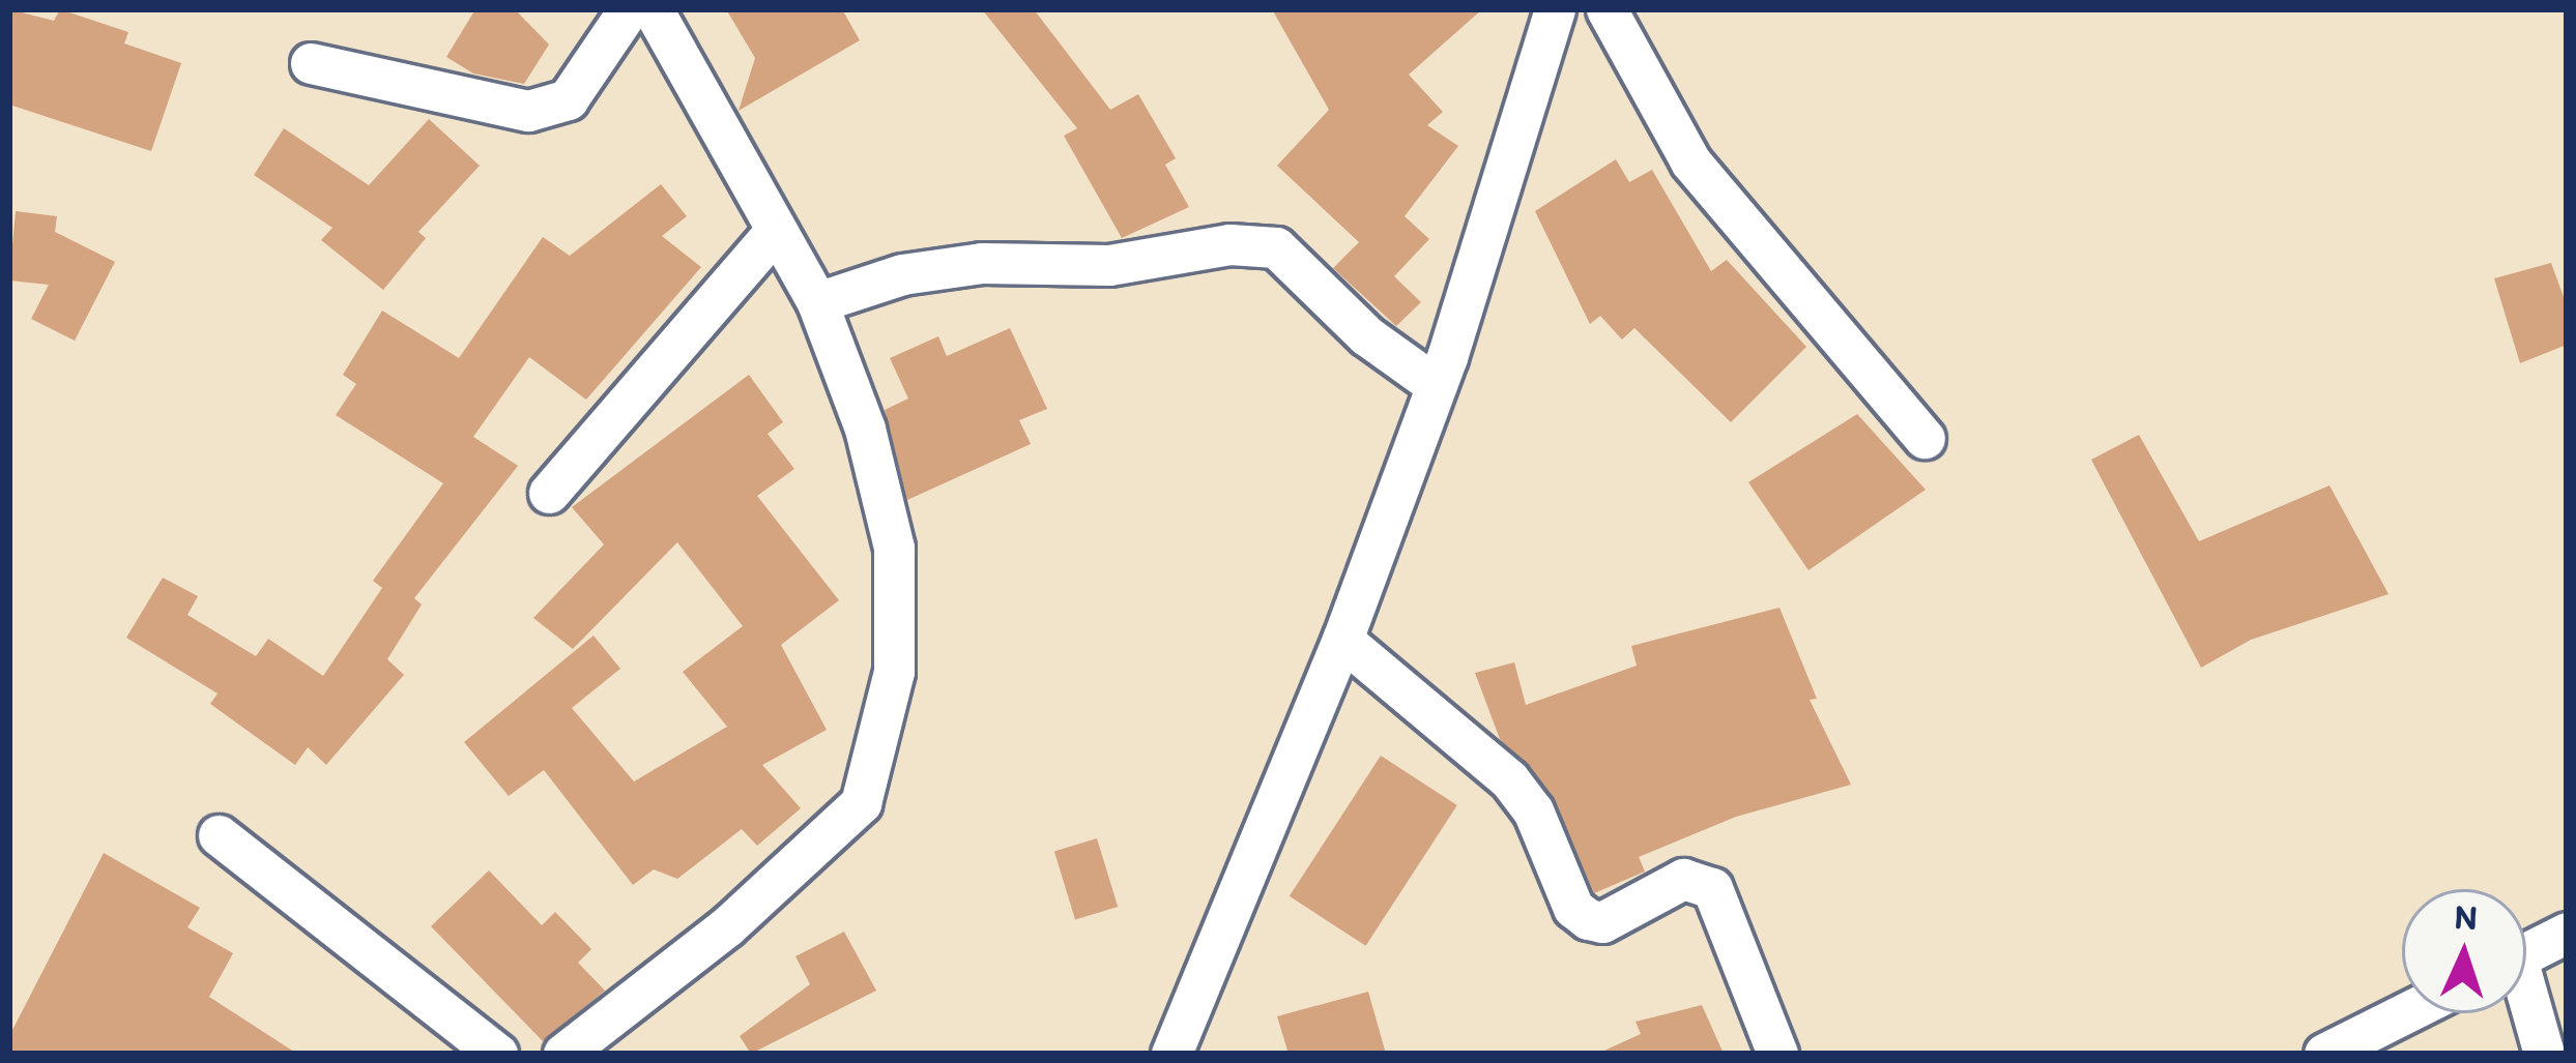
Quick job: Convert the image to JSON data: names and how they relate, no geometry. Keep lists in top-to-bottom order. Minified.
{"north":"top"}
